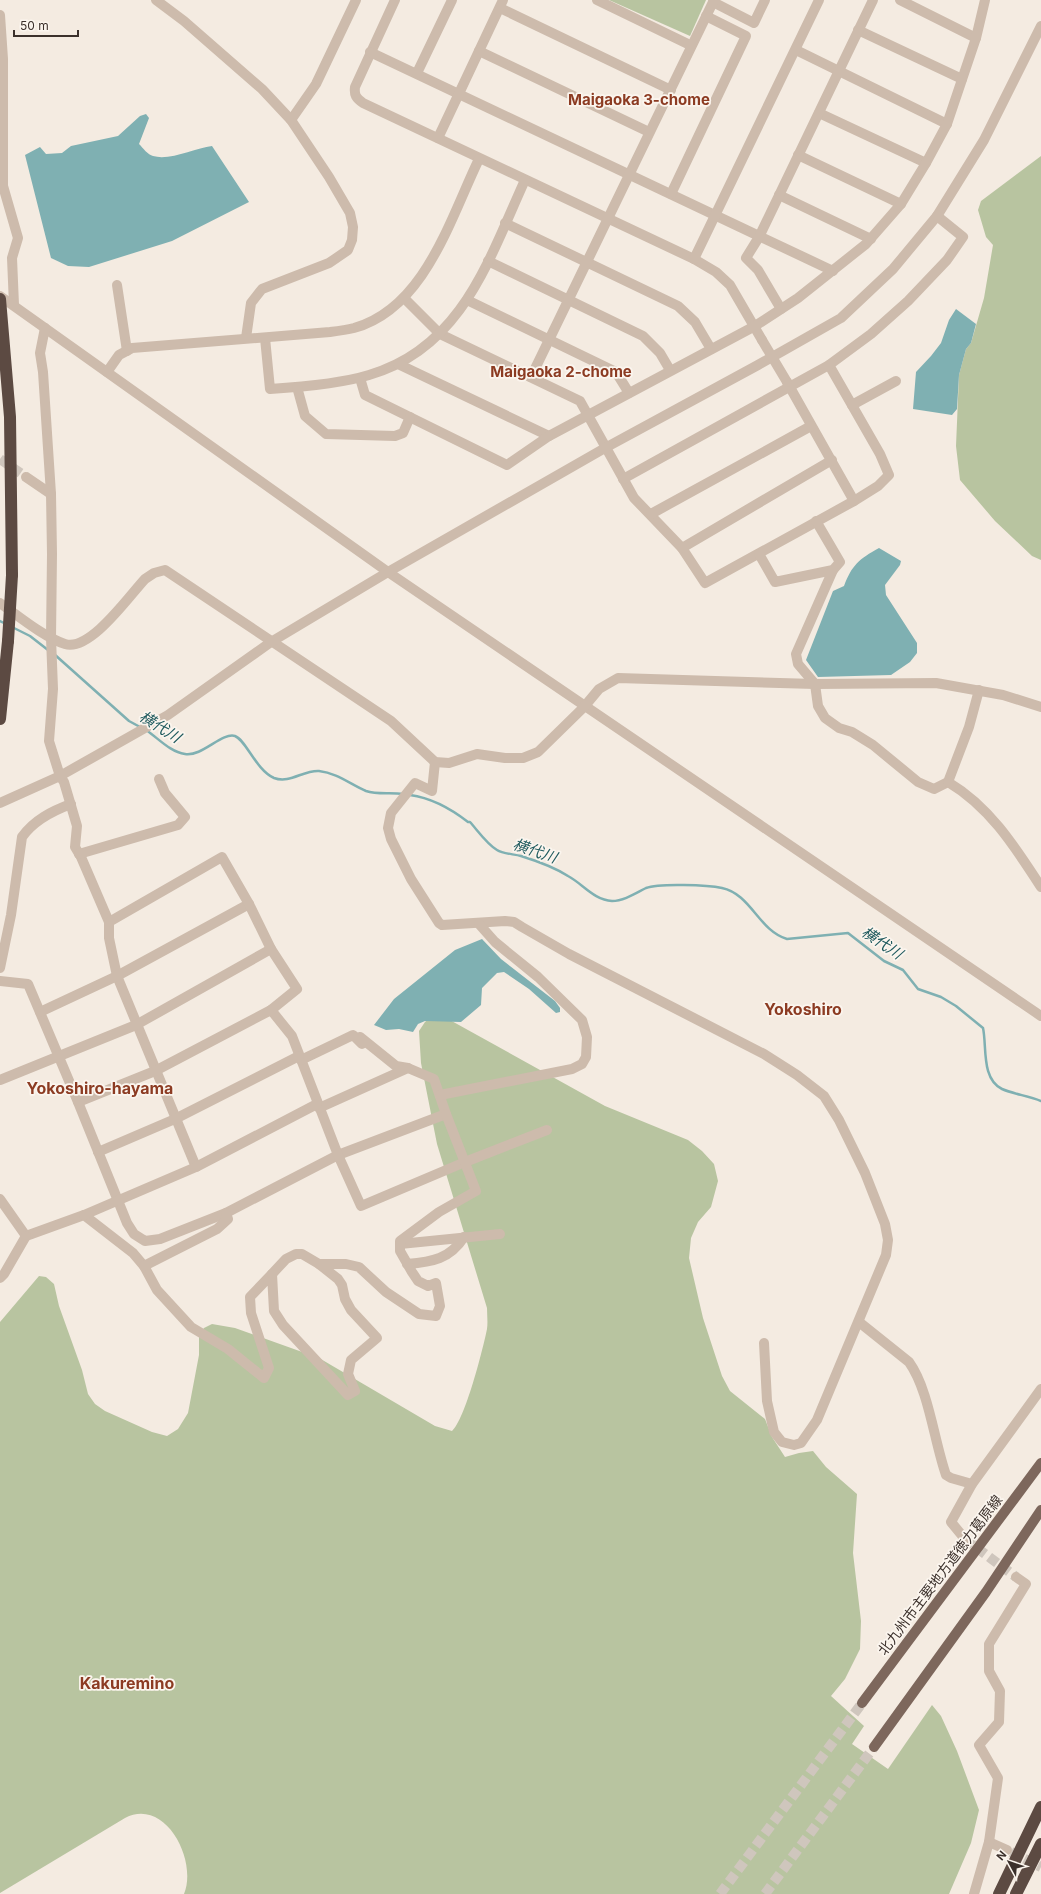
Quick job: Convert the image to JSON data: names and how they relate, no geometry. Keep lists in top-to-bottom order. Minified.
{"streets":{"main road":["北九州市主要地方道徳力葛原線"]},"districts":["Maigaoka 3-chome","Maigaoka 2-chome","Yokoshiro","Yokoshiro-hayama","Kakuremino"],"water":["横代川"],"scale_bar":"50 m","north":"top left"}
